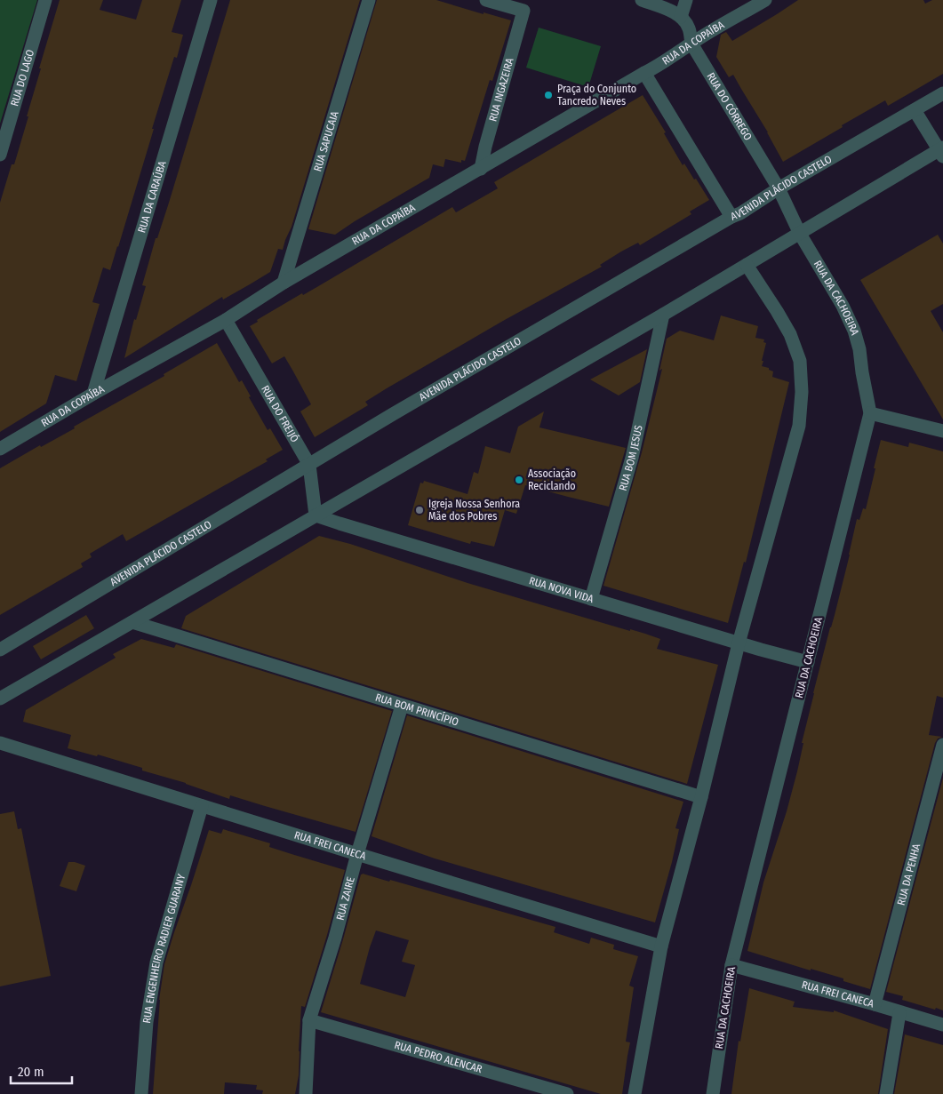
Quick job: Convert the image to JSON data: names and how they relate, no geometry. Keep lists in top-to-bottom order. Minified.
{"streets":{"street":["RUA DA COPAÍBA","RUA DO LAGO","RUA INGAZEIRA","RUA DO CÓRREGO","RUA SAPUCAIA","AVENIDA PLÁCIDO CASTELO","RUA DA CARAÚBA","RUA DA CACHOEIRA","RUA DO FREIJÓ","RUA BOM JESUS","RUA NOVA VIDA","RUA BOM PRINCÍPIO","RUA FREI CANECA","RUA DA PENHA","RUA ZAIRE","RUA ENGENHEIRO RADIER GUARANY","RUA PEDRO ALENCAR"]},"crossings":[["RUA DA COPAÍBA","RUA INGAZEIRA"],["RUA DA COPAÍBA","RUA DO CÓRREGO"],["RUA DA COPAÍBA","RUA SAPUCAIA"],["RUA DA COPAÍBA","RUA DA CARAÚBA"],["RUA DA COPAÍBA","RUA DO FREIJÓ"],["RUA DO CÓRREGO","AVENIDA PLÁCIDO CASTELO"],["RUA DO CÓRREGO","RUA DA CACHOEIRA"],["AVENIDA PLÁCIDO CASTELO","RUA DO FREIJÓ"],["RUA DA CACHOEIRA","RUA NOVA VIDA"],["RUA DA CACHOEIRA","RUA FREI CANECA"],["RUA DO FREIJÓ","RUA NOVA VIDA"],["RUA BOM JESUS","RUA NOVA VIDA"],["RUA BOM PRINCÍPIO","RUA ZAIRE"],["RUA FREI CANECA","RUA DA PENHA"],["RUA FREI CANECA","RUA ZAIRE"],["RUA FREI CANECA","RUA ENGENHEIRO RADIER GUARANY"],["RUA ZAIRE","RUA PEDRO ALENCAR"]],"places":["Praça do Conjunto Tancredo Neves","Associação Reciclando","Igreja Nossa Senhora Mãe dos Pobres"],"scale_bar":"20 m"}
